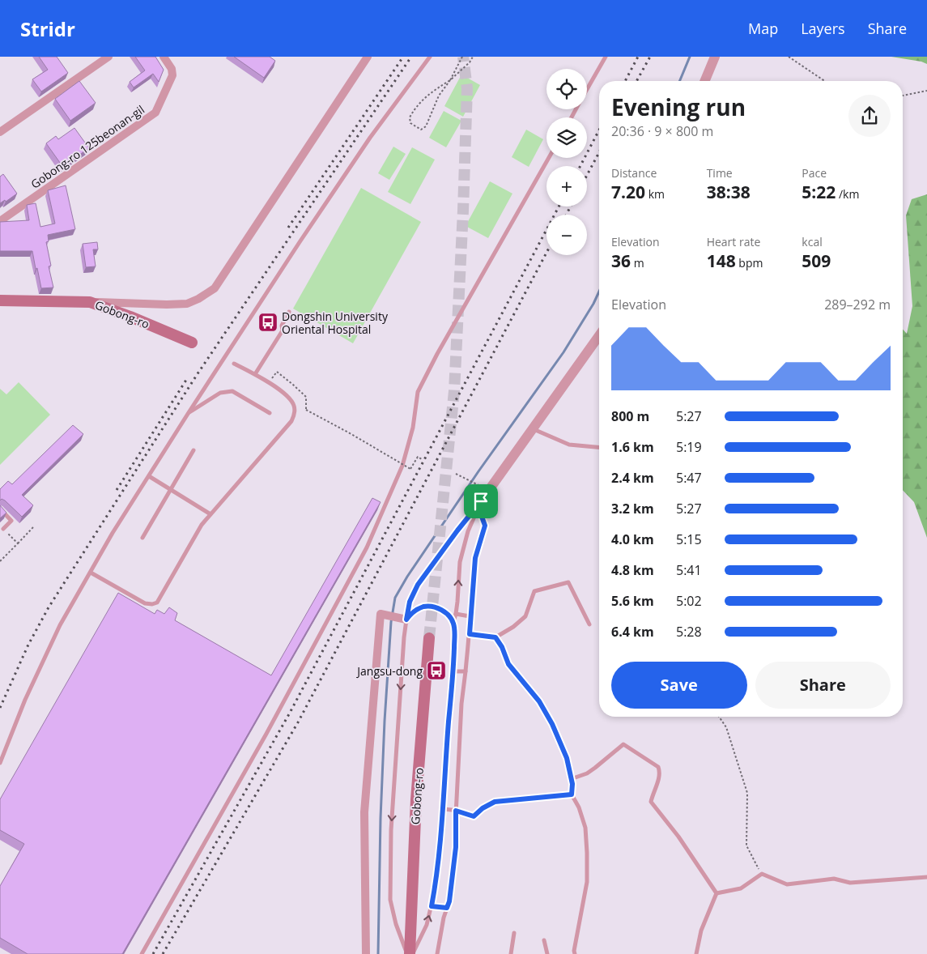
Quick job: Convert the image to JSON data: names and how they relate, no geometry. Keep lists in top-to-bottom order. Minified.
{"streets":{"main road":["Gobong-ro"],"street":["Gobong-ro 125beonan-gil"]},"places":{"bus stop":["Dongshin University Oriental Hospital","Jangsu-dong"]},"page":{"header":"Stridr","nav":["Map","Layers","Share"],"map_buttons":["+","−"],"heading":["Evening run","20:36 · 9 × 800 m"],"stats":[["Distance","7.20 km"],["Time","38:38"],["Pace","5:22 /km"],["Elevation","36 m"],["Heart rate","148 bpm"],["kcal","509"]],"chart":["Elevation","289–292 m"],"list":[{"name":"800 m","note":"5:27"},{"name":"1.6 km","note":"5:19"},{"name":"2.4 km","note":"5:47"},{"name":"3.2 km","note":"5:27"},{"name":"4.0 km","note":"5:15"},{"name":"4.8 km","note":"5:41"},{"name":"5.6 km","note":"5:02"},{"name":"6.4 km","note":"5:28"}],"buttons":["Save","Share"]}}
